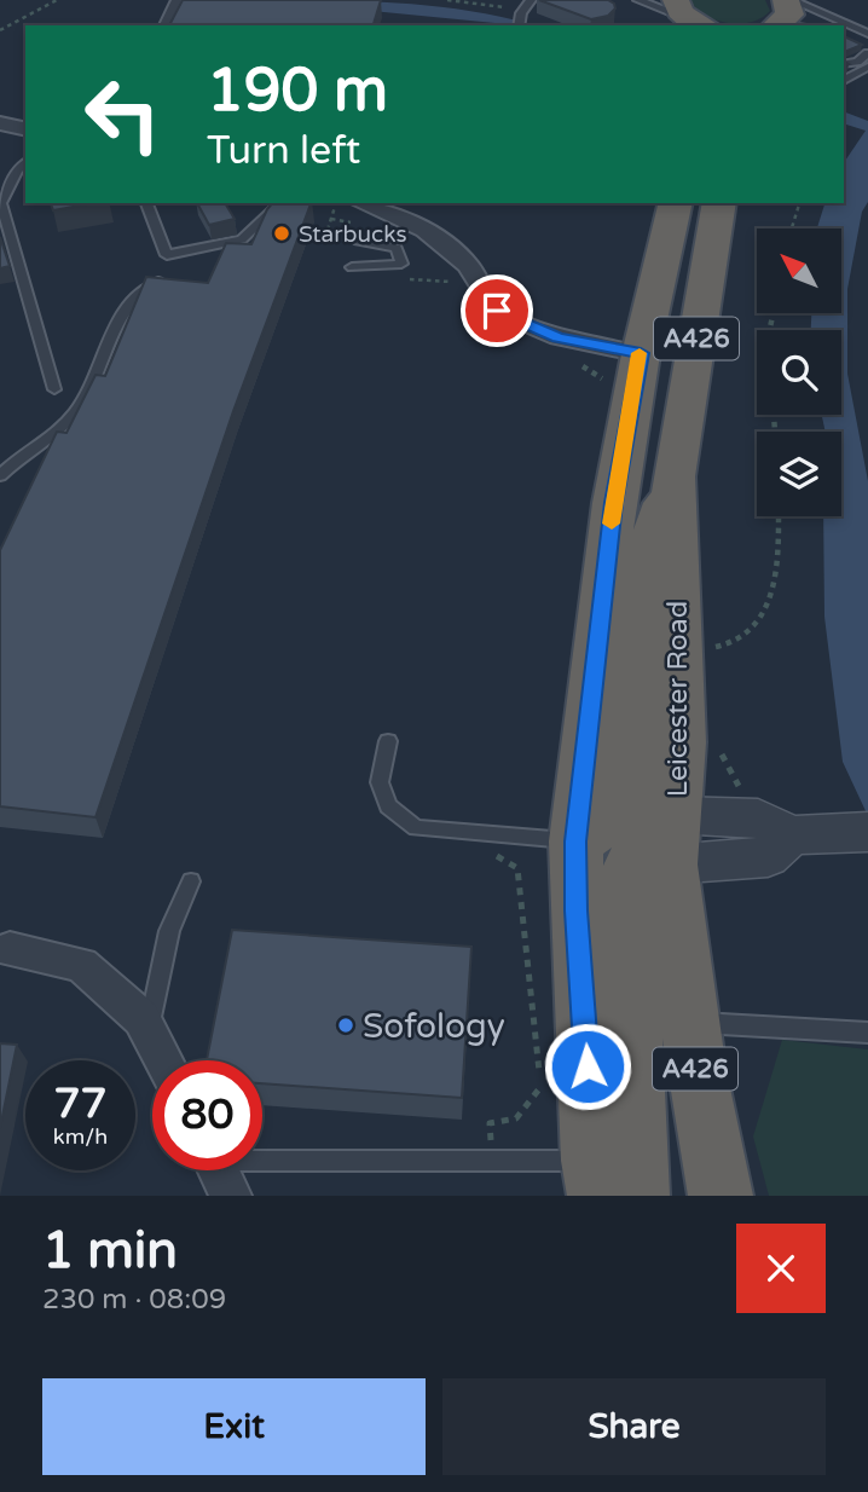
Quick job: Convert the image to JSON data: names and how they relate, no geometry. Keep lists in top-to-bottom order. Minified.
{"streets":{"highway":["A426","Leicester Road"]},"places":["Starbucks","Sofology"],"north":"top left","page":{"turn":["190 m","Turn left"],"speed":"77 km/h","limit":"80","heading":["1 min","230 m · 08:09"],"buttons":["Exit","Share"]}}
